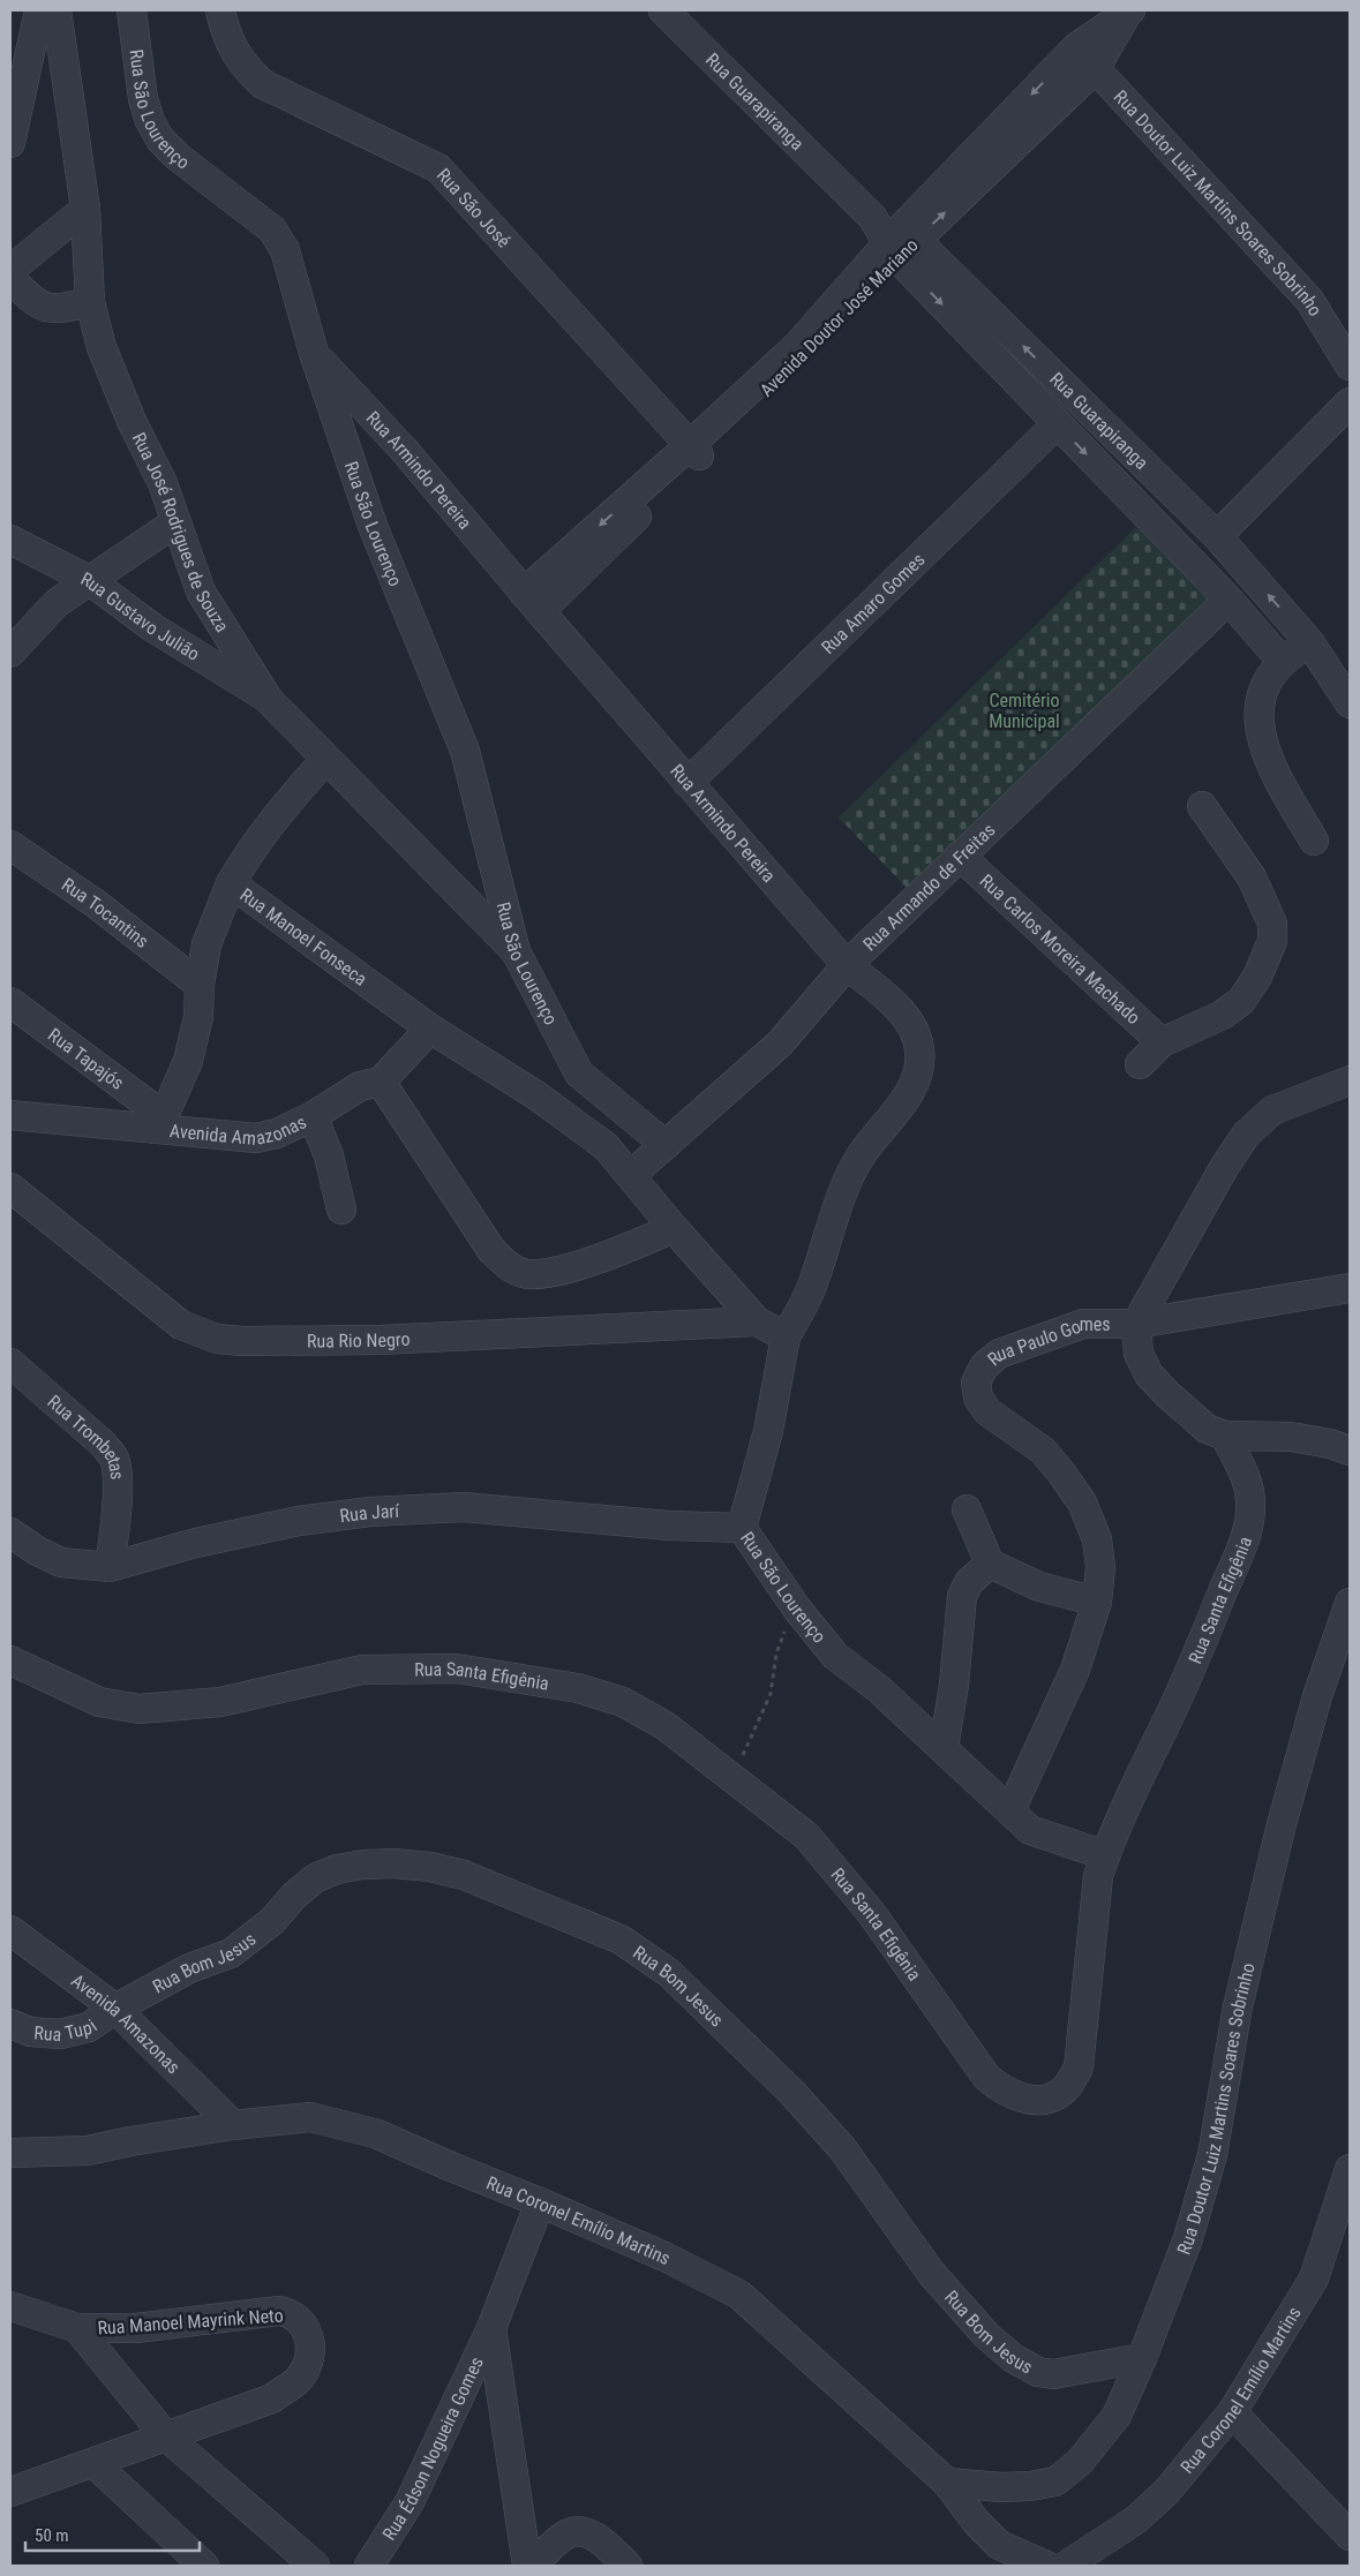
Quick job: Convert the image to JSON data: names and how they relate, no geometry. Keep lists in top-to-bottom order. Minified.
{"streets":{"street":["Rua Guarapiranga","Rua São Lourenço","Rua Doutor Luiz Martins Soares Sobrinho","Rua São José","Avenida Doutor José Mariano","Rua Armindo Pereira","Rua José Rodrigues de Souza","Rua Amaro Gomes","Rua Gustavo Julião","Rua Armando de Freitas","Rua Tocantins","Rua Manoel Fonseca","Rua Carlos Moreira Machado","Rua Tapajós","Avenida Amazonas","Rua Rio Negro","Rua Paulo Gomes","Rua Trombetas","Rua Jarí","Rua Santa Efigênia","Rua Bom Jesus","Rua Tupi","Rua Coronel Emílio Martins","Rua Manoel Mayrink Neto","Rua Édson Nogueira Gomes"]},"crossings":[["Rua Guarapiranga","Avenida Doutor José Mariano"],["Rua Guarapiranga","Rua Amaro Gomes"],["Rua Guarapiranga","Rua Armando de Freitas"],["Rua São Lourenço","Rua Armindo Pereira"],["Rua São Lourenço","Rua José Rodrigues de Souza"],["Rua São Lourenço","Rua Paulo Gomes"],["Rua São Lourenço","Rua Jarí"],["Rua São Lourenço","Rua Santa Efigênia"],["Rua Doutor Luiz Martins Soares Sobrinho","Avenida Doutor José Mariano"],["Rua Doutor Luiz Martins Soares Sobrinho","Rua Bom Jesus"],["Rua Doutor Luiz Martins Soares Sobrinho","Rua Coronel Emílio Martins"],["Rua São José","Avenida Doutor José Mariano"],["Avenida Doutor José Mariano","Rua Armindo Pereira"],["Rua Armindo Pereira","Rua Amaro Gomes"],["Rua Armindo Pereira","Rua Armando de Freitas"],["Rua José Rodrigues de Souza","Rua Gustavo Julião"],["Rua Armando de Freitas","Rua Manoel Fonseca"],["Rua Armando de Freitas","Rua Carlos Moreira Machado"],["Rua Tocantins","Rua Manoel Fonseca"],["Rua Manoel Fonseca","Rua Tapajós"],["Rua Manoel Fonseca","Avenida Amazonas"],["Rua Tapajós","Avenida Amazonas"],["Avenida Amazonas","Rua Bom Jesus"],["Avenida Amazonas","Rua Tupi"],["Avenida Amazonas","Rua Coronel Emílio Martins"],["Rua Trombetas","Rua Jarí"],["Rua Bom Jesus","Rua Tupi"],["Rua Coronel Emílio Martins","Rua Édson Nogueira Gomes"]],"parks":["Cemitério Municipal"],"scale_bar":"50 m"}
